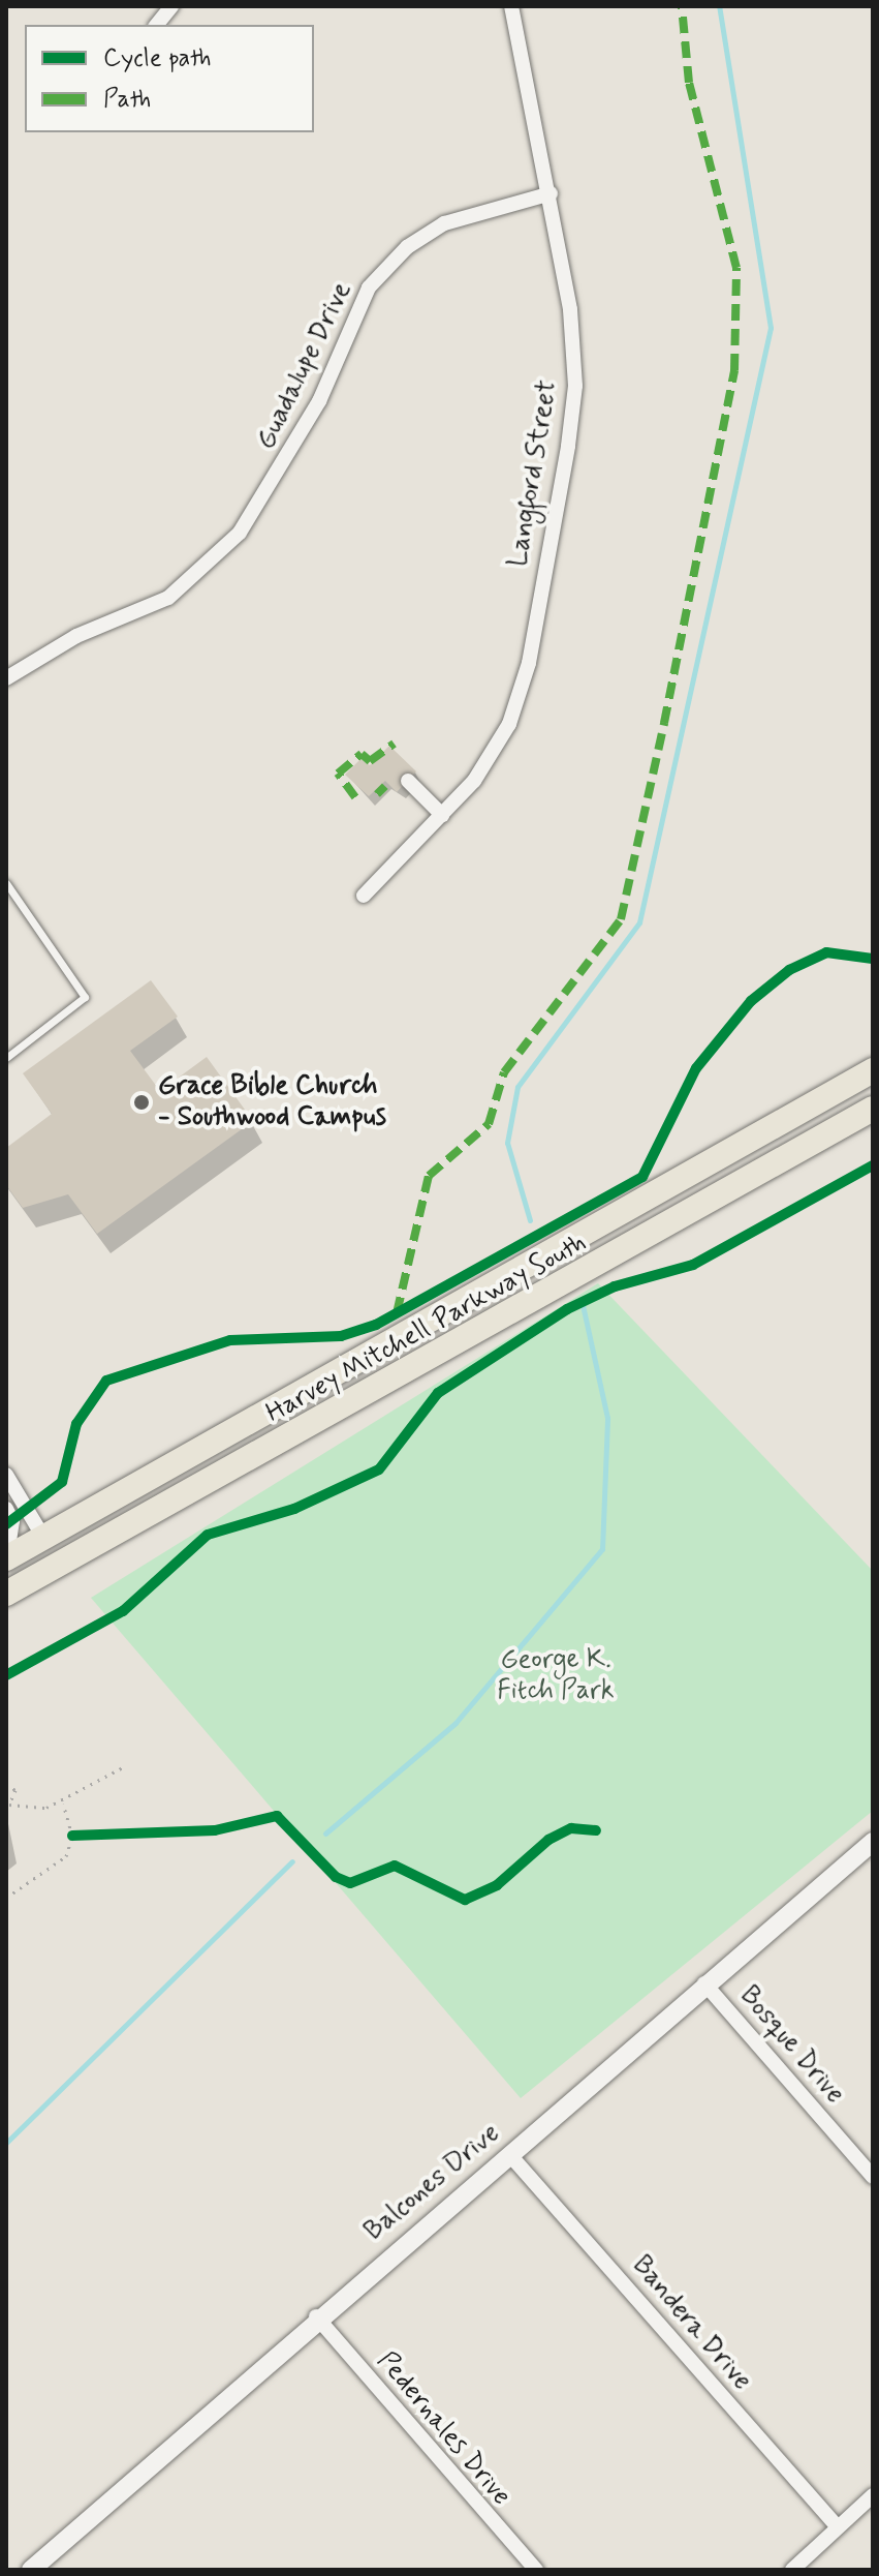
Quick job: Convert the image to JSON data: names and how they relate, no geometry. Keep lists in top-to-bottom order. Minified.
{"streets":{"highway":["Harvey Mitchell Parkway South"],"street":["Guadalupe Drive","Langford Street","Bosque Drive","Balcones Drive","Bandera Drive","Pedernales Drive"]},"crossings":[["Guadalupe Drive","Langford Street"],["Bosque Drive","Balcones Drive"],["Balcones Drive","Bandera Drive"],["Balcones Drive","Pedernales Drive"]],"parks":["George K. Fitch Park"],"places":["Grace Bible Church - Southwood Campus"],"legend":["Cycle path","Path"]}
